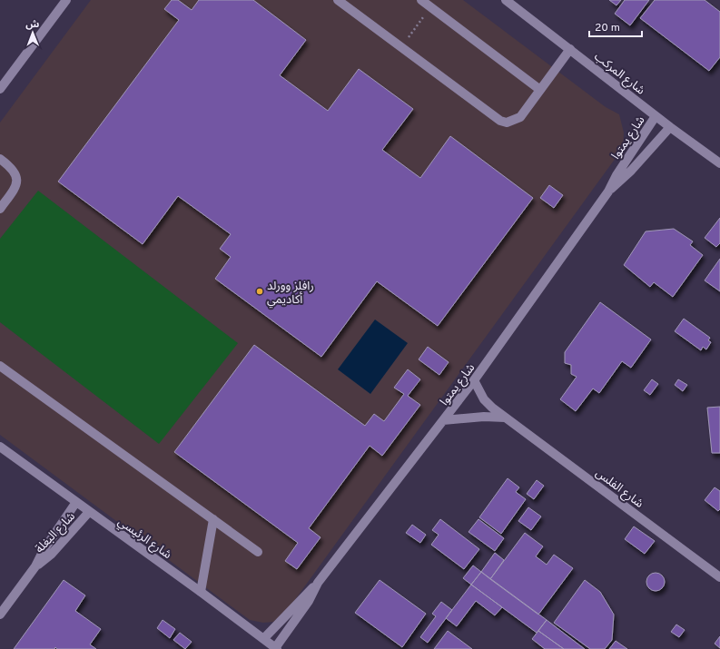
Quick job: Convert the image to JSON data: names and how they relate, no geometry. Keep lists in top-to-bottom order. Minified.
{"streets":{"street":["شارع المركب","شارع يمتوا","شارع الفلس","شارع البغلة","شارع الرئيسي"]},"crossings":[["شارع المركب","شارع يمتوا"],["شارع يمتوا","شارع الفلس"],["شارع يمتوا","شارع الرئيسي"],["شارع البغلة","شارع الرئيسي"]],"places":["رافلز وورلد أكاديمي"],"scale_bar":"20 m","north":"top"}
